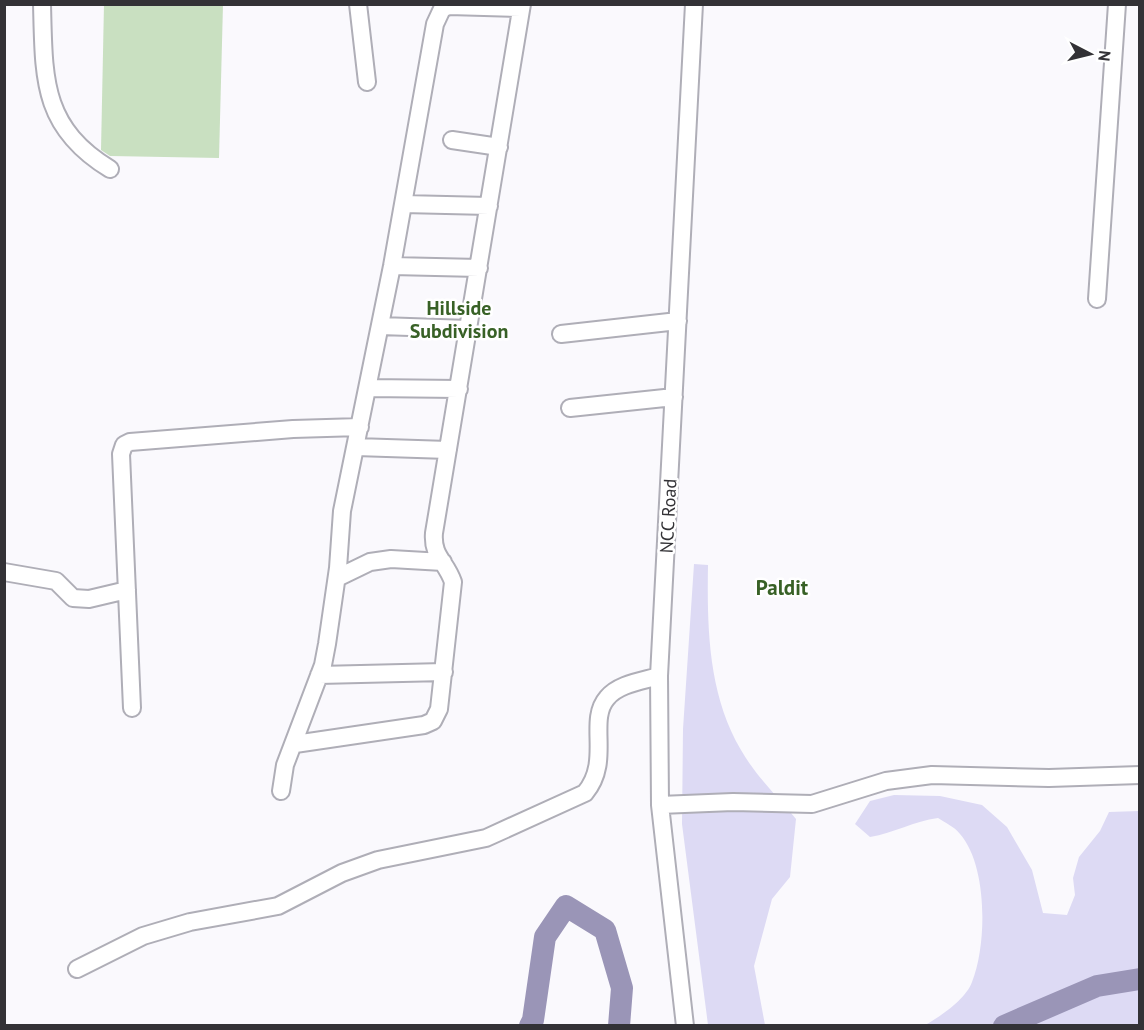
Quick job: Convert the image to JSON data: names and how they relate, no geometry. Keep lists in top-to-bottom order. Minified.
{"streets":{"street":["NCC Road"]},"districts":["Hillside Subdivision","Paldit"],"north":"right"}
